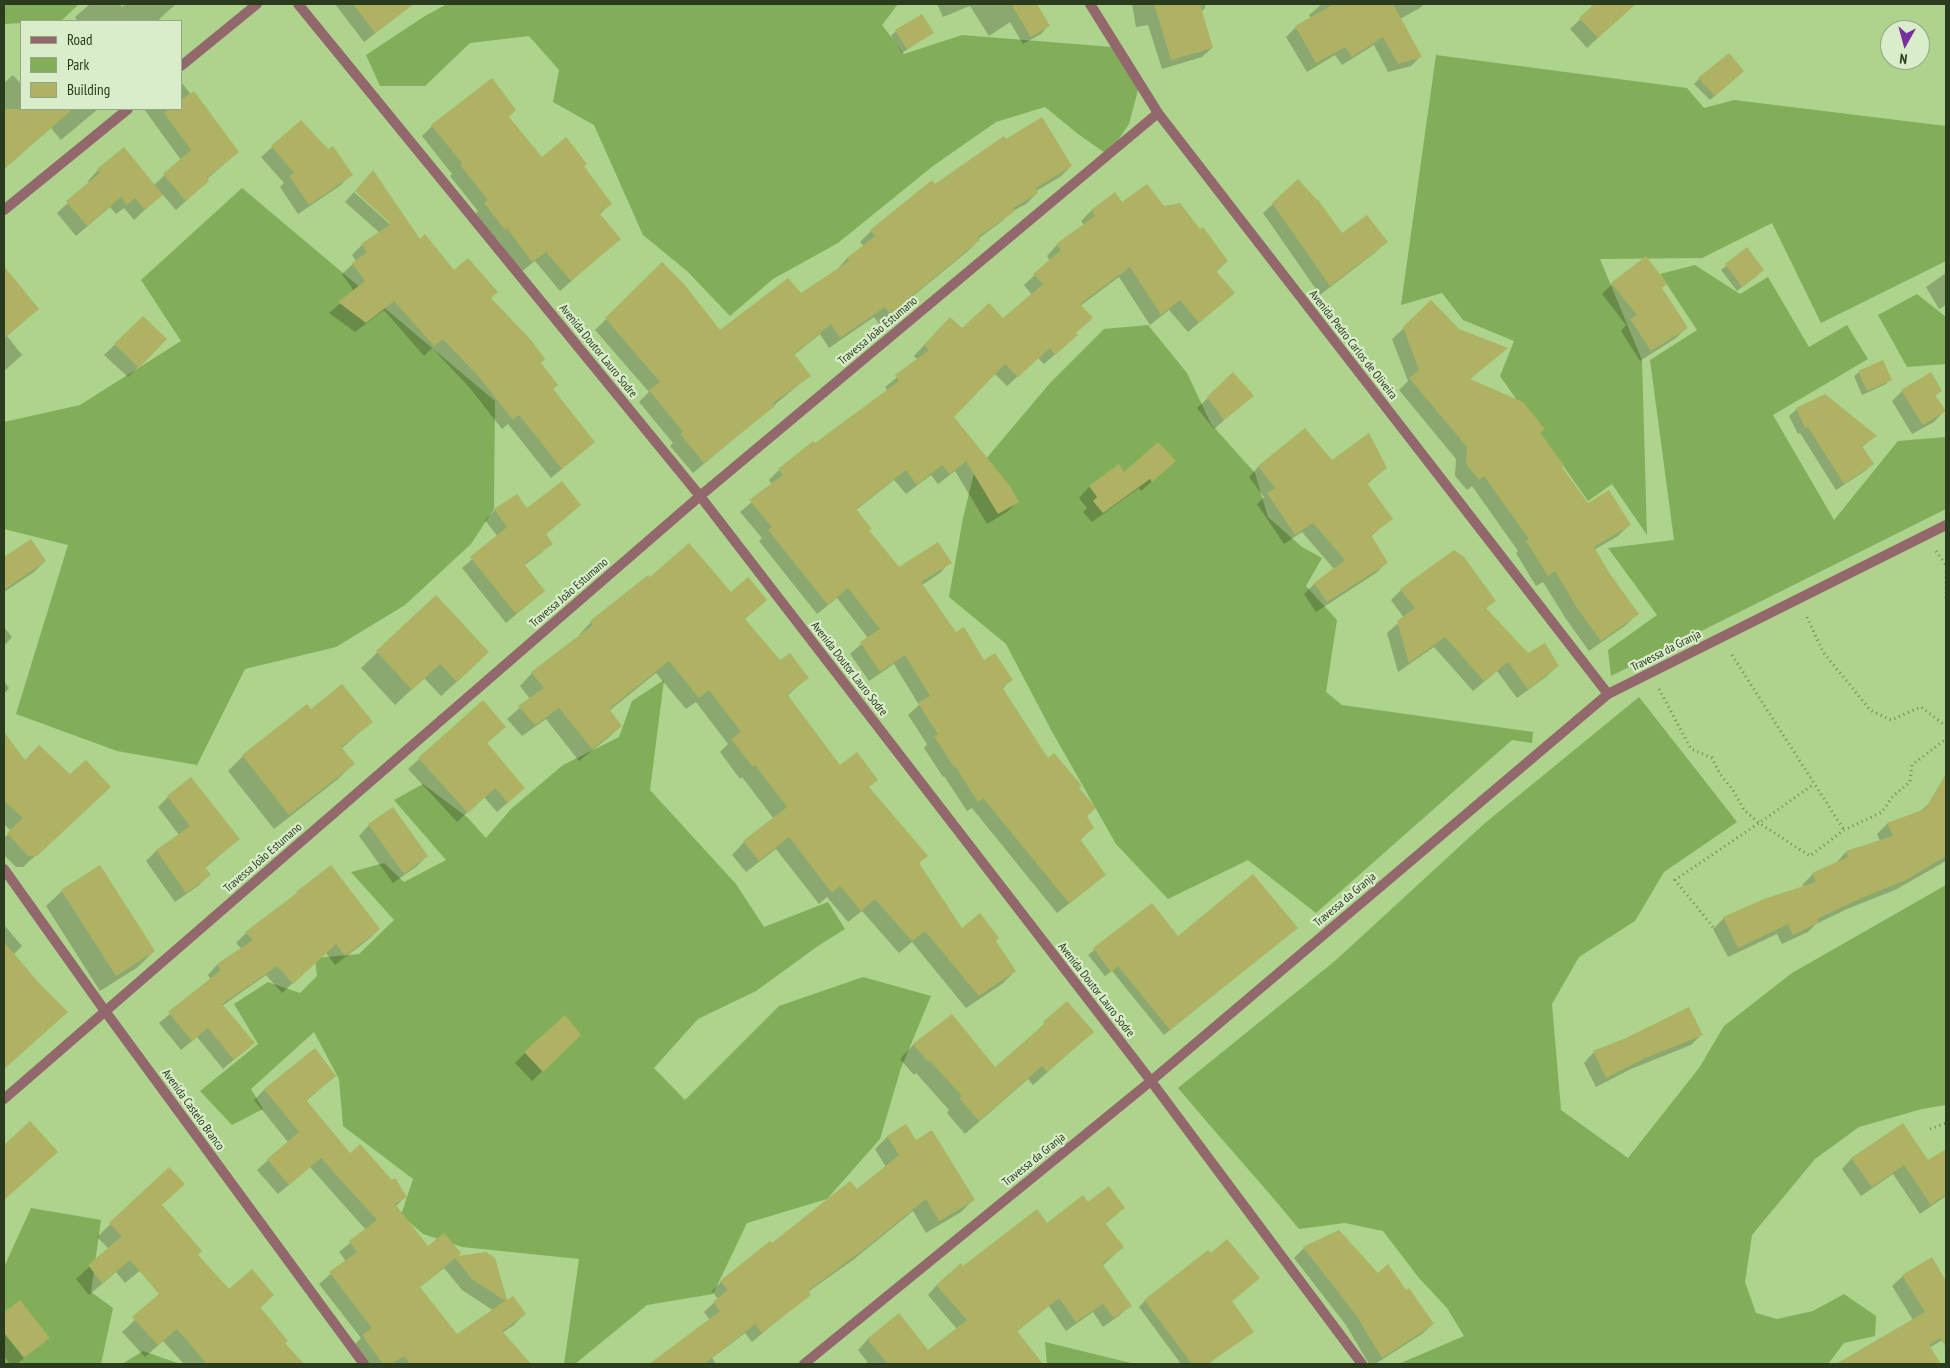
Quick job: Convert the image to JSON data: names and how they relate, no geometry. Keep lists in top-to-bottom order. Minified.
{"streets":{"street":["Travessa João Estumano","Avenida Pedro Carlos de Oliveira","Avenida Doutor Lauro Sodre","Travessa da Granja","Avenida Castelo Branco"]},"crossings":[["Travessa João Estumano","Avenida Pedro Carlos de Oliveira"],["Travessa João Estumano","Avenida Doutor Lauro Sodre"],["Travessa João Estumano","Avenida Castelo Branco"],["Avenida Pedro Carlos de Oliveira","Travessa da Granja"],["Avenida Doutor Lauro Sodre","Travessa da Granja"]],"legend":["Road","Park","Building"],"north":"bottom"}
